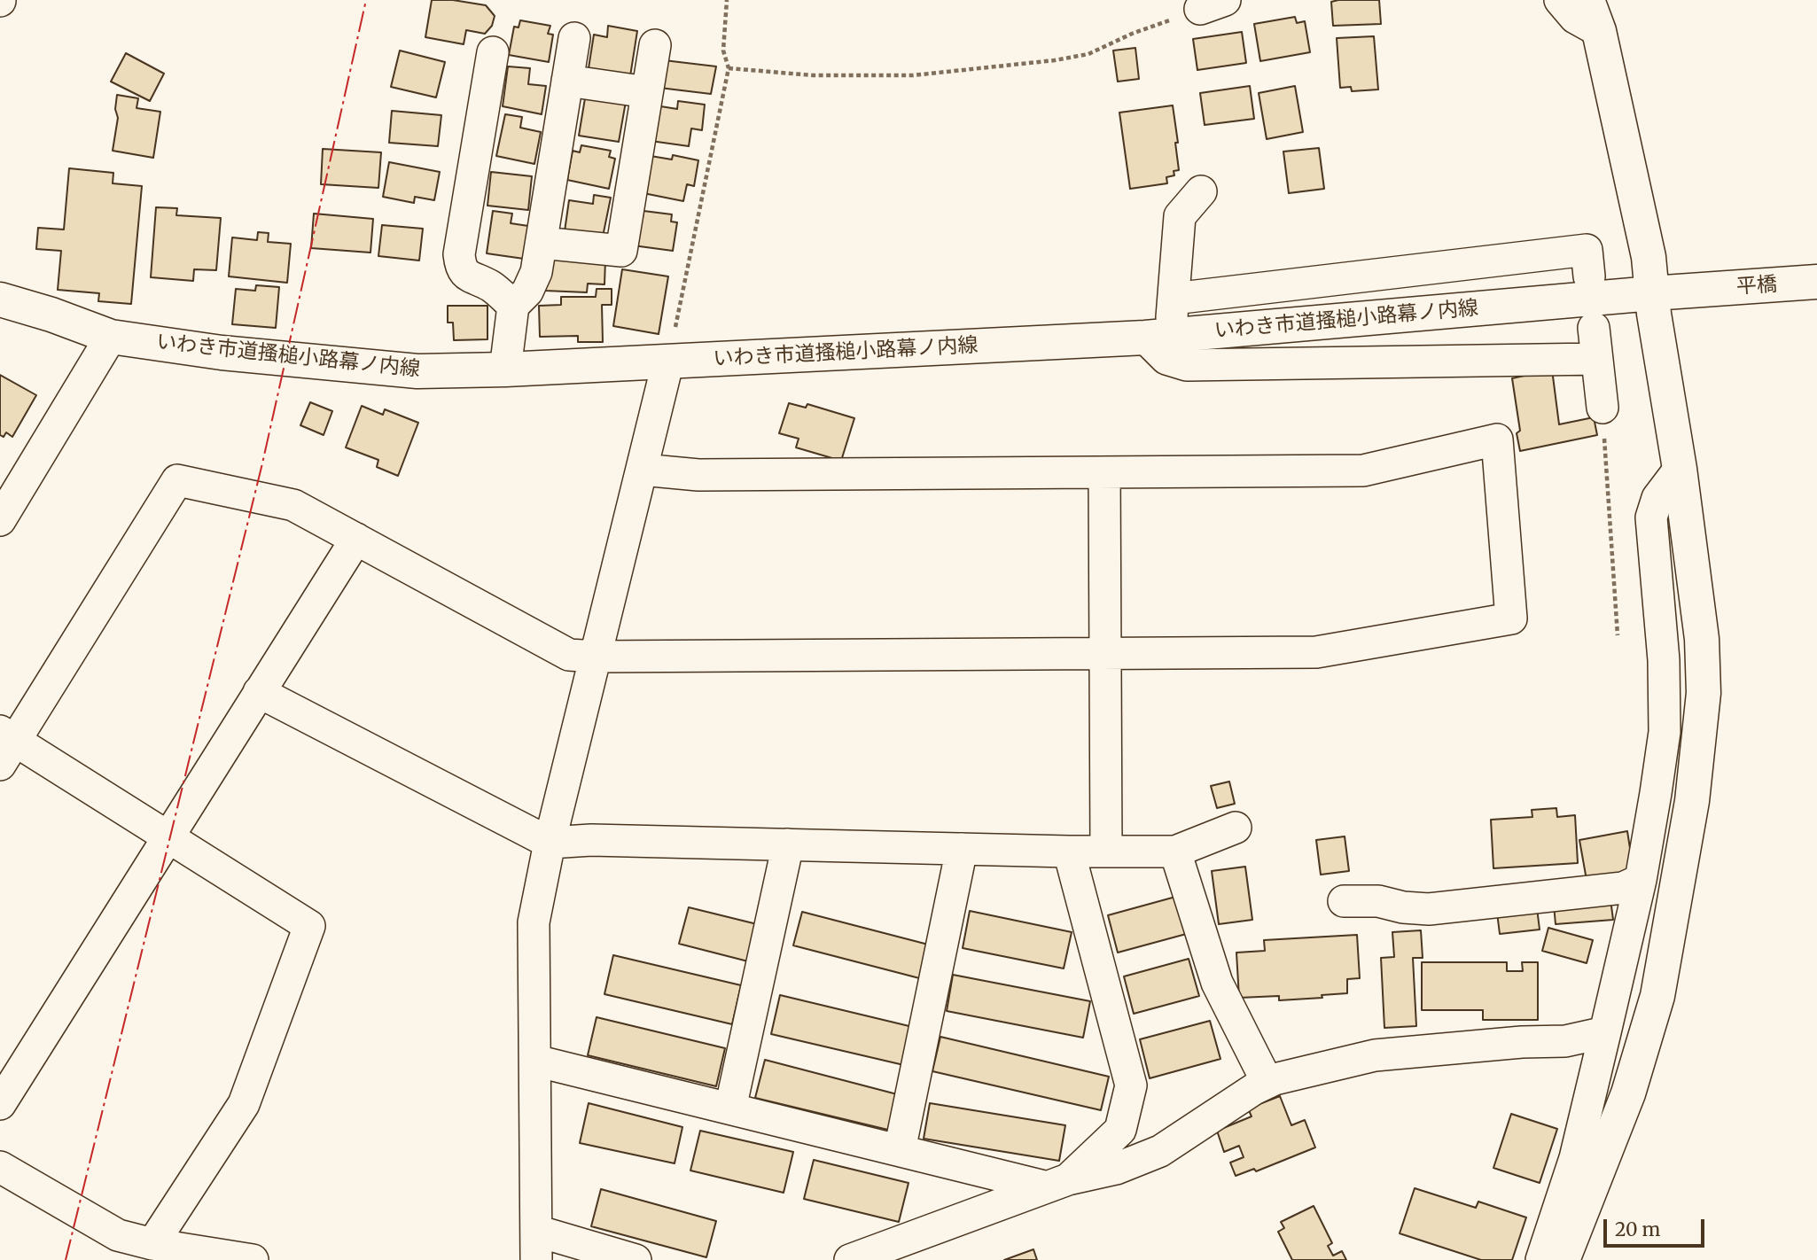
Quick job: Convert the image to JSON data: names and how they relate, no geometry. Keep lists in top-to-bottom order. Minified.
{"streets":{"street":["平橋","いわき市道搔槌小路幕ノ内線"]},"crossings":[["平橋","いわき市道搔槌小路幕ノ内線"]],"scale_bar":"20 m"}
